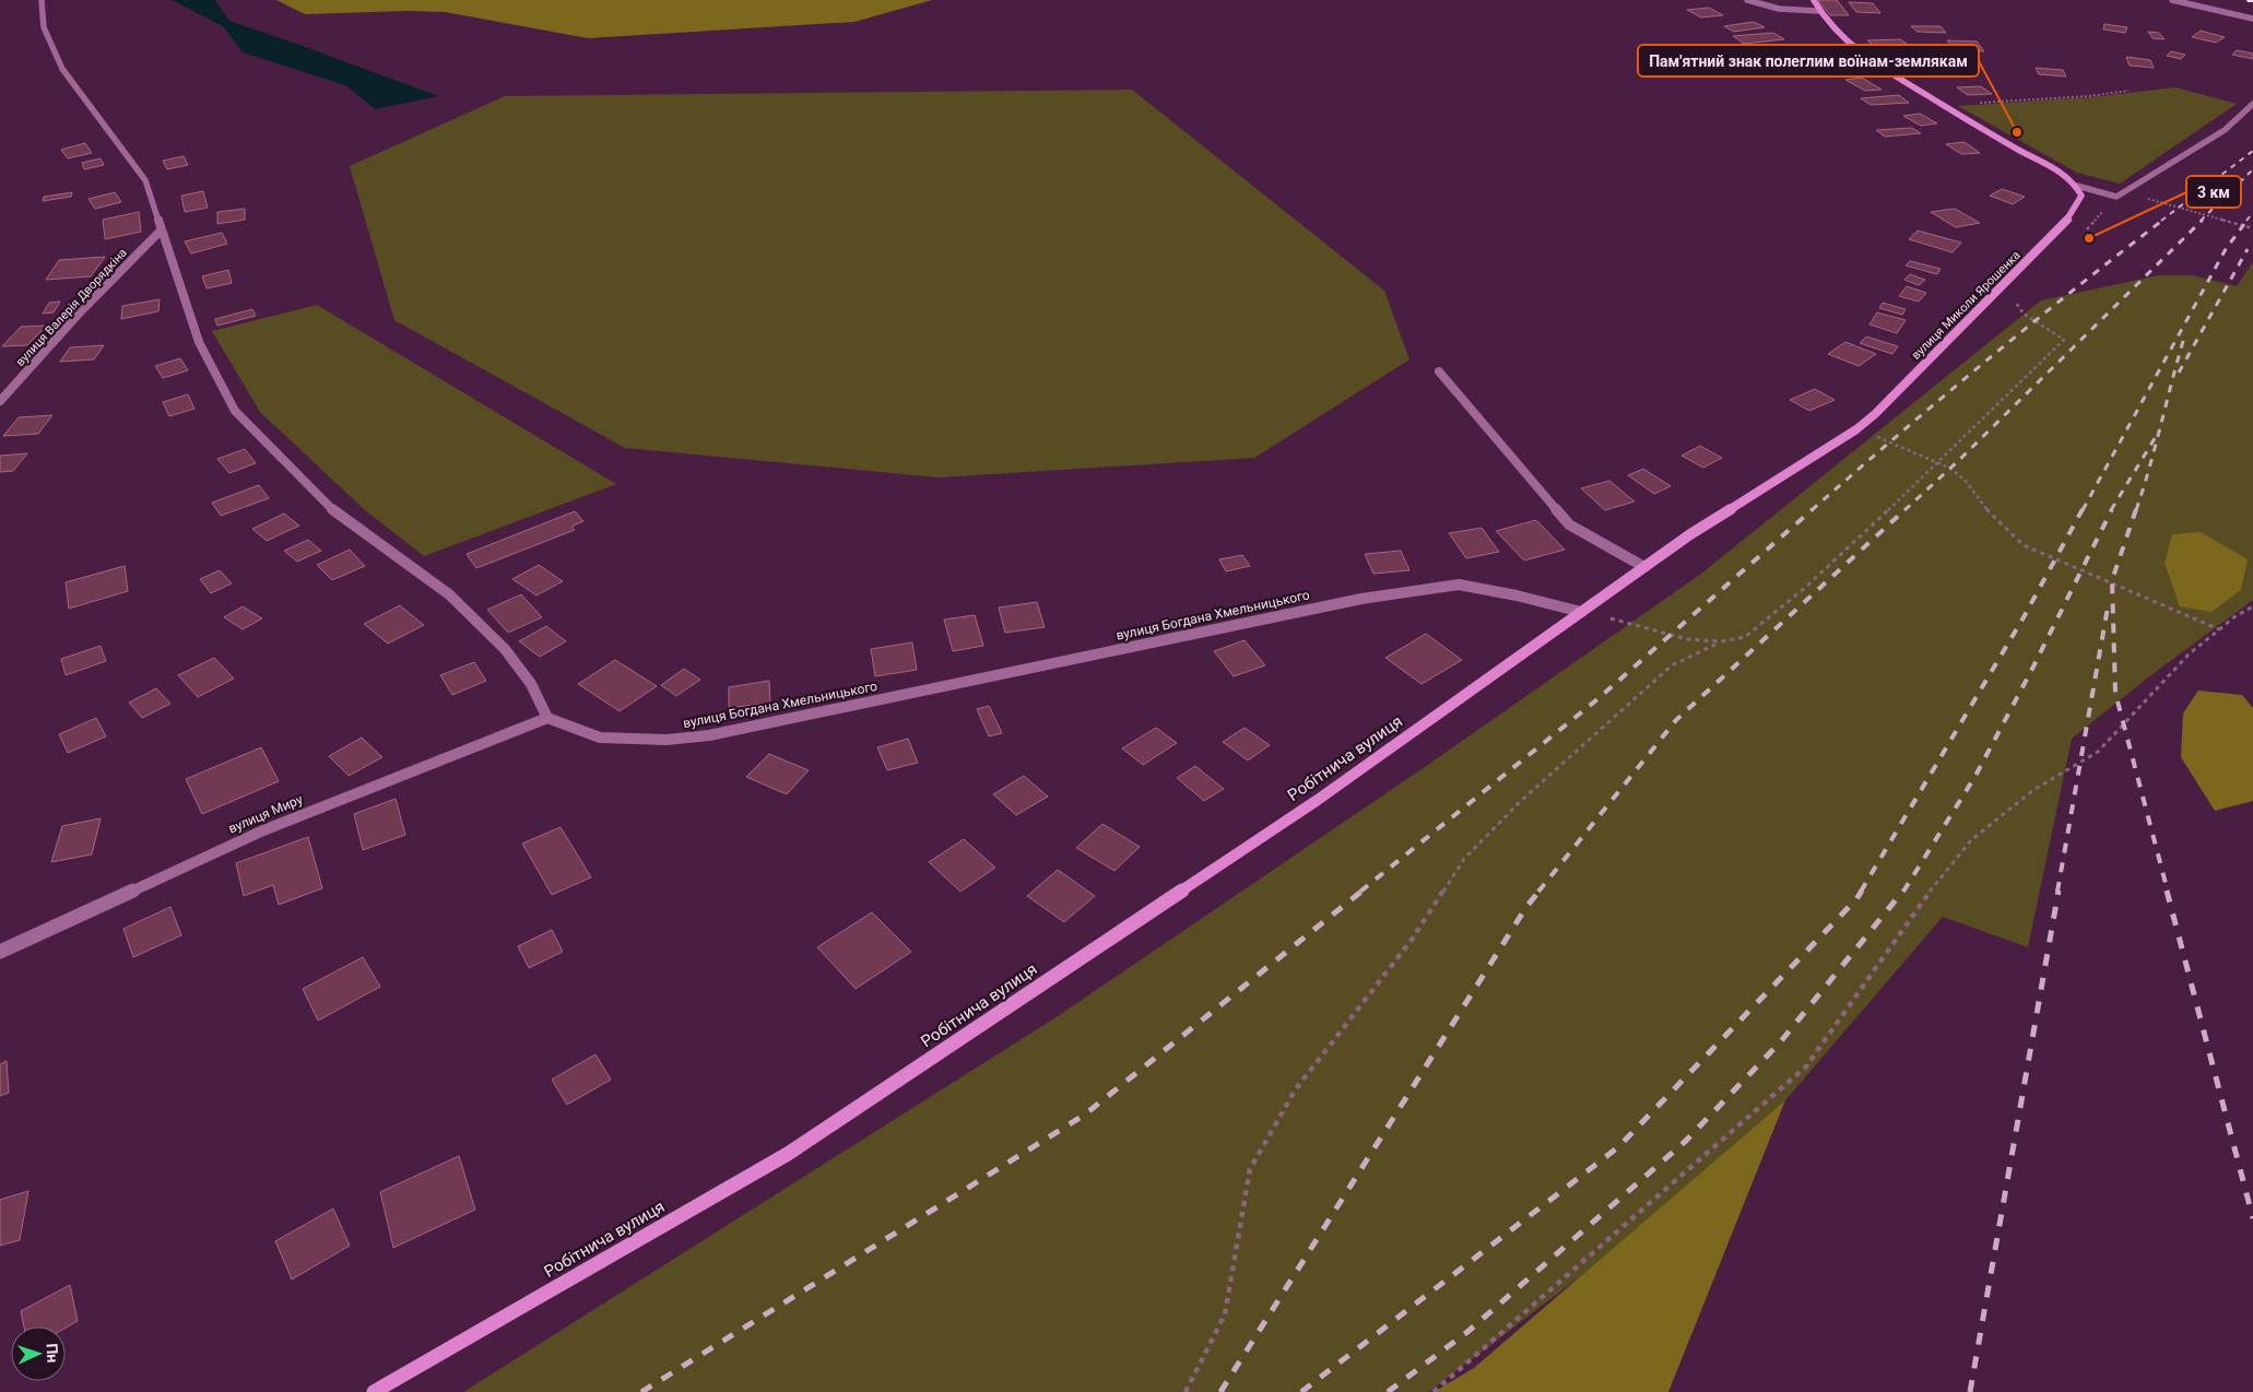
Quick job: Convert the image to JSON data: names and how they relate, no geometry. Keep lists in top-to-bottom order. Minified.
{"streets":{"street":["вулиця Миколи Ярошенка","вулиця Валерія Дворядкіна","вулиця Богдана Хмельницького","Робітнича вулиця","вулиця Миру"]},"crossings":[["вулиця Миколи Ярошенка","вулиця Богдана Хмельницького"],["вулиця Миколи Ярошенка","Робітнича вулиця"],["вулиця Богдана Хмельницького","Робітнича вулиця"],["вулиця Богдана Хмельницького","вулиця Миру"]],"places":["Пам'ятний знак полеглим воїнам-землякам","3 км"],"north":"right"}
